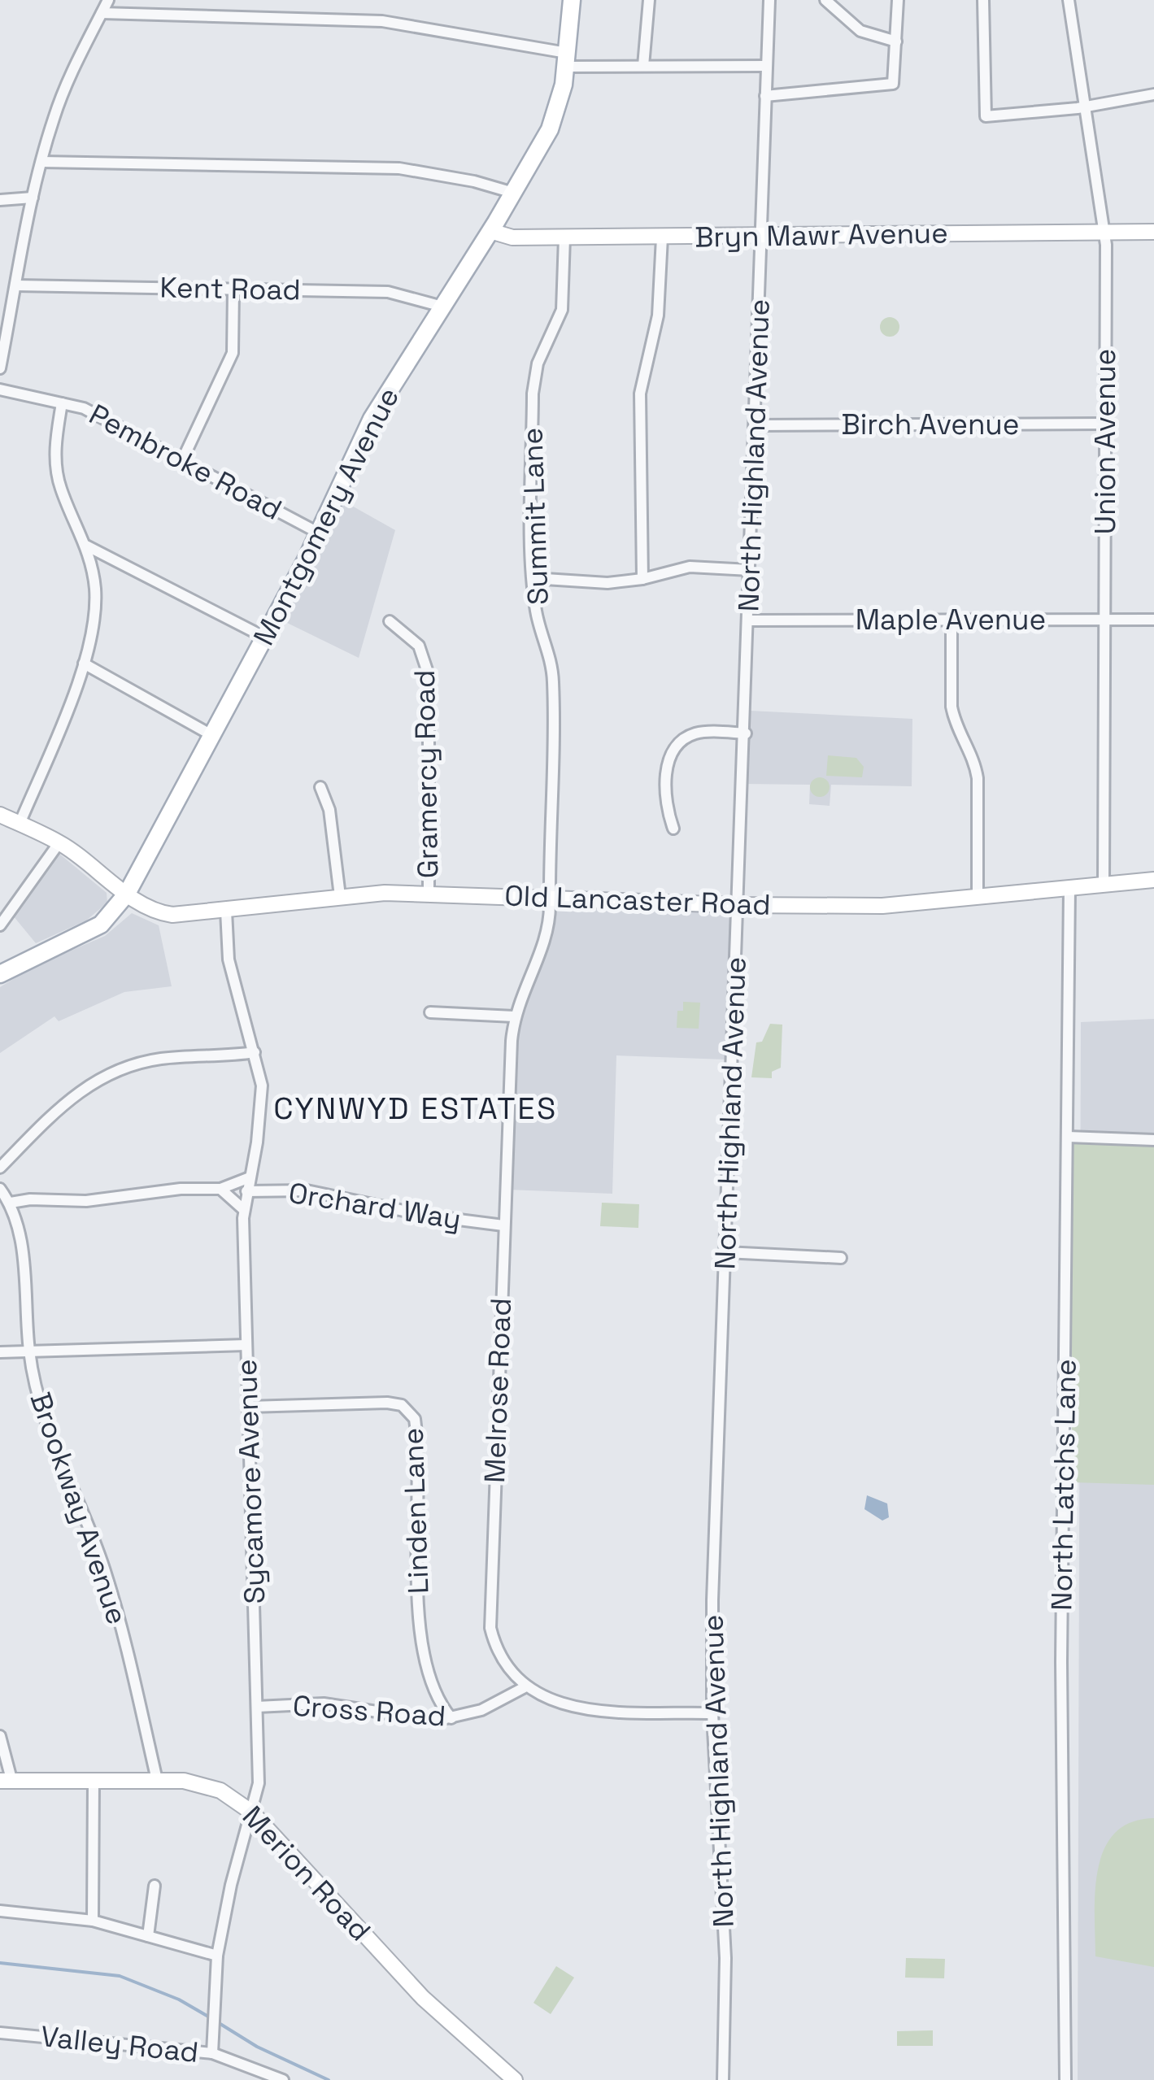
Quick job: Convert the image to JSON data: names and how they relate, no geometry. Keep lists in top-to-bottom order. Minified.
{"streets":{"main road":["Montgomery Avenue"],"street":["Bryn Mawr Avenue","Kent Road","Birch Avenue","Union Avenue","North Highland Avenue","Pembroke Road","Summit Lane","Maple Avenue","Gramercy Road","Old Lancaster Road","Orchard Way","Melrose Road","Sycamore Avenue","North Latchs Lane","Brookway Avenue","Linden Lane","Cross Road","Merion Road","Valley Road"]},"crossings":[["Bryn Mawr Avenue","Union Avenue"],["Bryn Mawr Avenue","North Highland Avenue"],["Bryn Mawr Avenue","Montgomery Avenue"],["Bryn Mawr Avenue","Summit Lane"],["Kent Road","Montgomery Avenue"],["Birch Avenue","Union Avenue"],["Birch Avenue","North Highland Avenue"],["Union Avenue","Maple Avenue"],["Union Avenue","Old Lancaster Road"],["North Highland Avenue","Maple Avenue"],["North Highland Avenue","Old Lancaster Road"],["Pembroke Road","Montgomery Avenue"],["Montgomery Avenue","Old Lancaster Road"],["Summit Lane","Old Lancaster Road"],["Summit Lane","Melrose Road"],["Gramercy Road","Old Lancaster Road"],["Old Lancaster Road","Melrose Road"],["Old Lancaster Road","Sycamore Avenue"],["Old Lancaster Road","North Latchs Lane"],["Orchard Way","Melrose Road"],["Orchard Way","Sycamore Avenue"],["Orchard Way","Brookway Avenue"],["Melrose Road","Cross Road"],["Sycamore Avenue","Linden Lane"],["Sycamore Avenue","Cross Road"],["Sycamore Avenue","Merion Road"],["Sycamore Avenue","Valley Road"],["Brookway Avenue","Merion Road"],["Linden Lane","Cross Road"]],"districts":["CYNWYD ESTATES"]}
